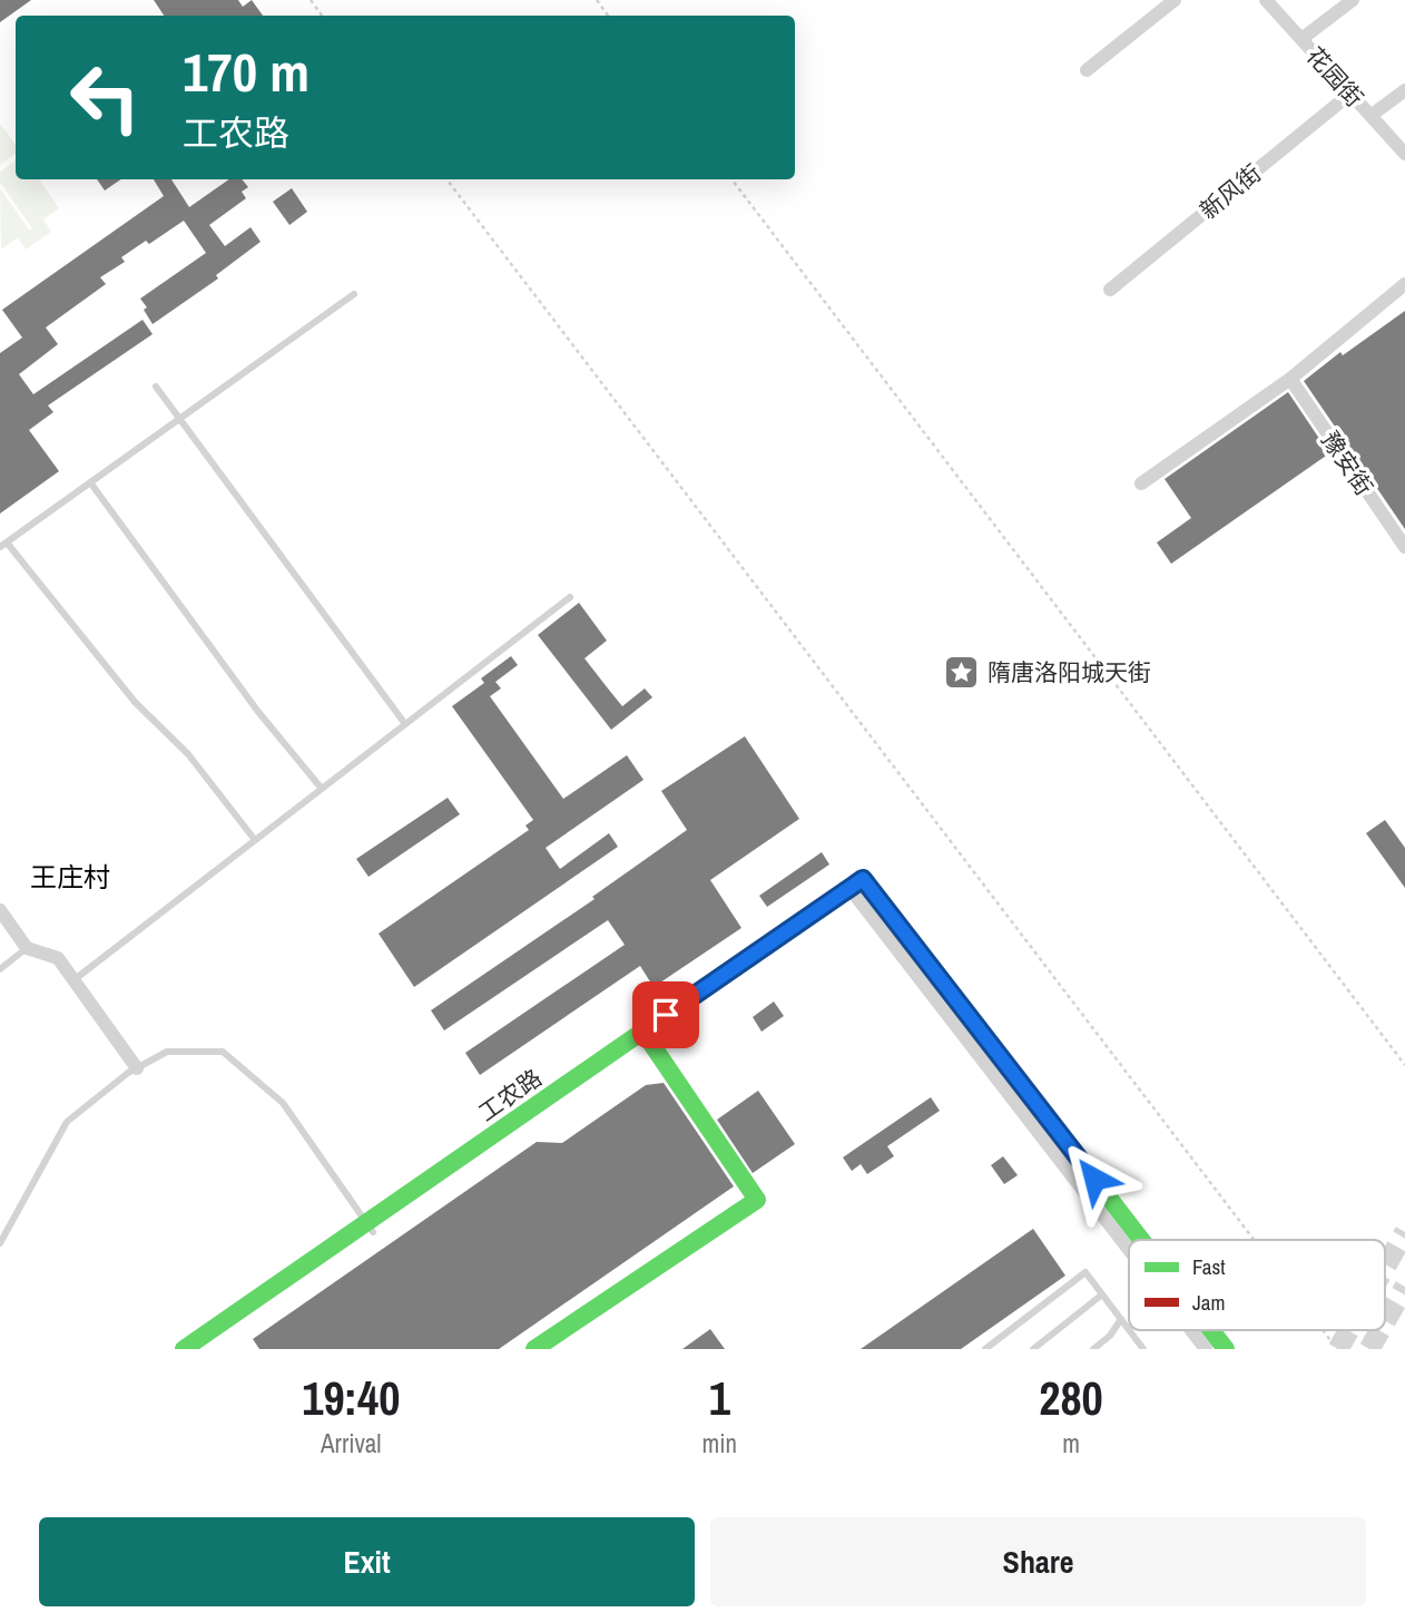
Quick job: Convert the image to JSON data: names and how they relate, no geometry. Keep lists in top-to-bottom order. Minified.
{"streets":{"street":["花园街","新风街","豫安街","工农路"]},"crossings":[["花园街","新风街"]],"districts":["王庄村"],"places":{"place":["隋唐洛阳城天街"]},"legend":["Fast","Jam"],"page":{"turn":["170 m","工农路"],"eta":["19:40","Arrival","1","min","280","m"],"buttons":["Exit","Share"]}}
